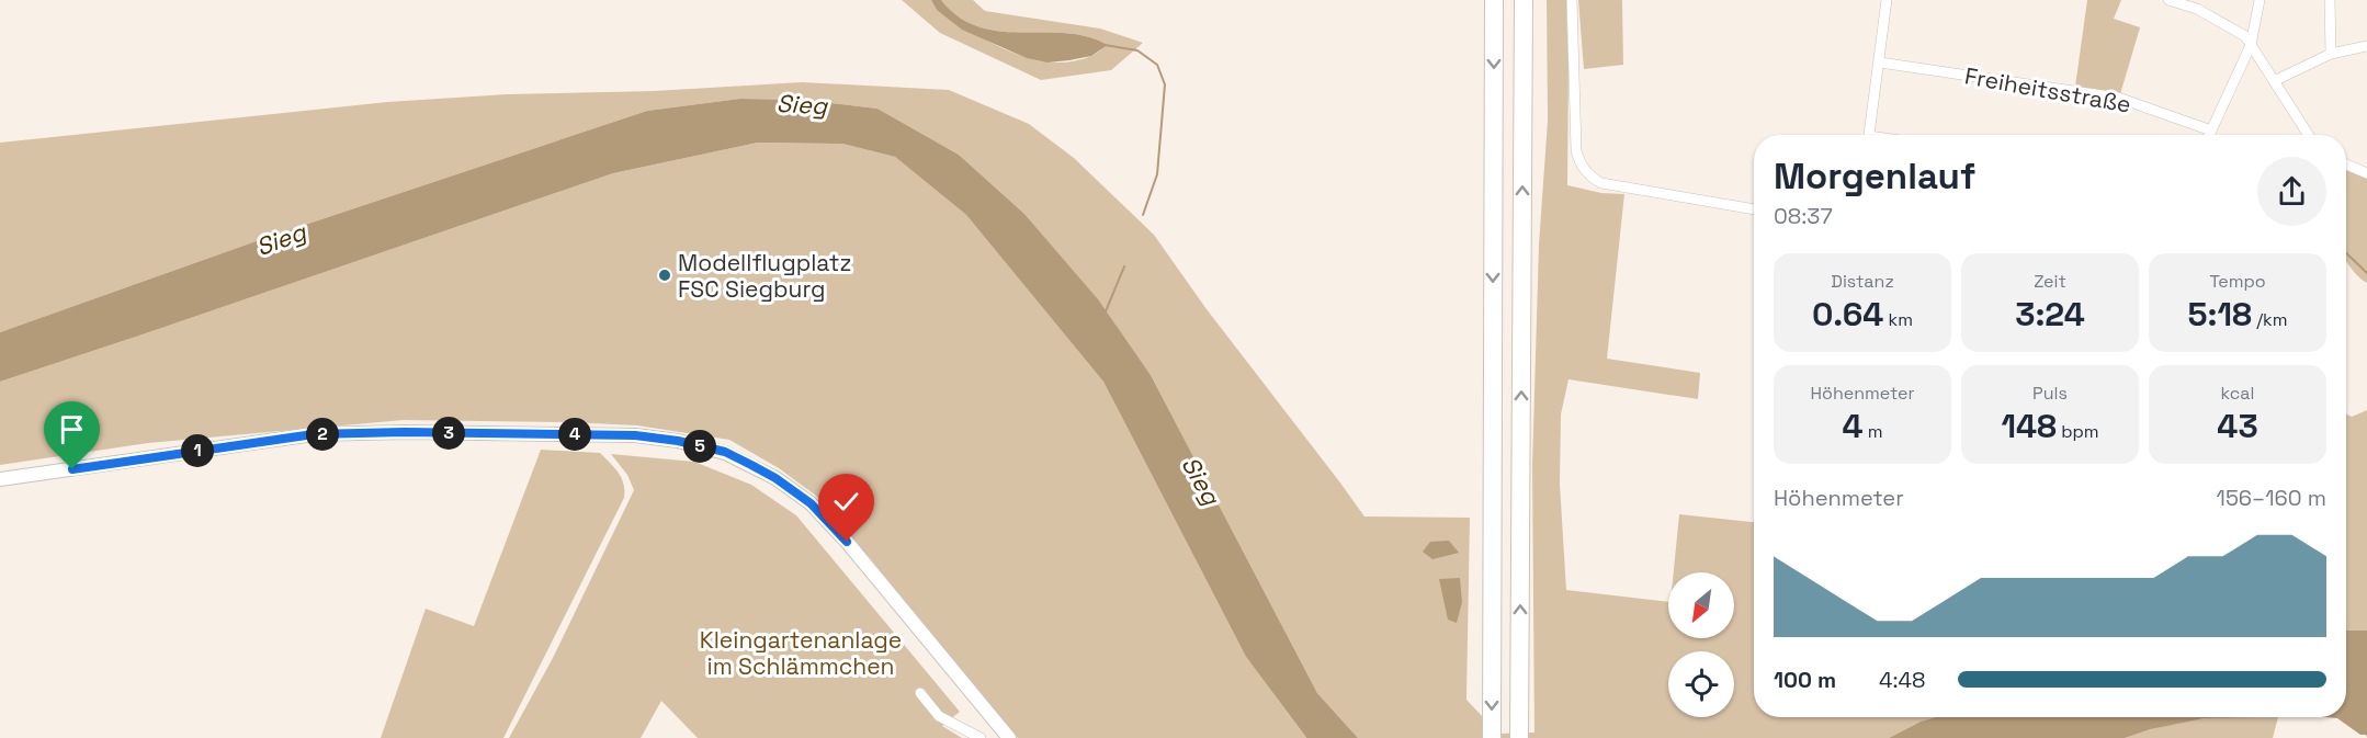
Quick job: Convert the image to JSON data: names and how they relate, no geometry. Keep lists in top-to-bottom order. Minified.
{"streets":{"street":["Freiheitsstraße"]},"water":["Sieg"],"parks":["Kleingartenanlage im Schlämmchen"],"places":["Modellflugplatz FSC Siegburg"],"north":"bottom left","page":{"heading":["Morgenlauf","08:37"],"stats":[["Distanz","0.64 km"],["Zeit","3:24"],["Tempo","5:18 /km"],["Höhenmeter","4 m"],["Puls","148 bpm"],["kcal","43"]],"pins":["3","2","4","5","1"],"chart":["Höhenmeter","156–160 m"],"list":[{"name":"100 m","note":"4:48"}]}}
